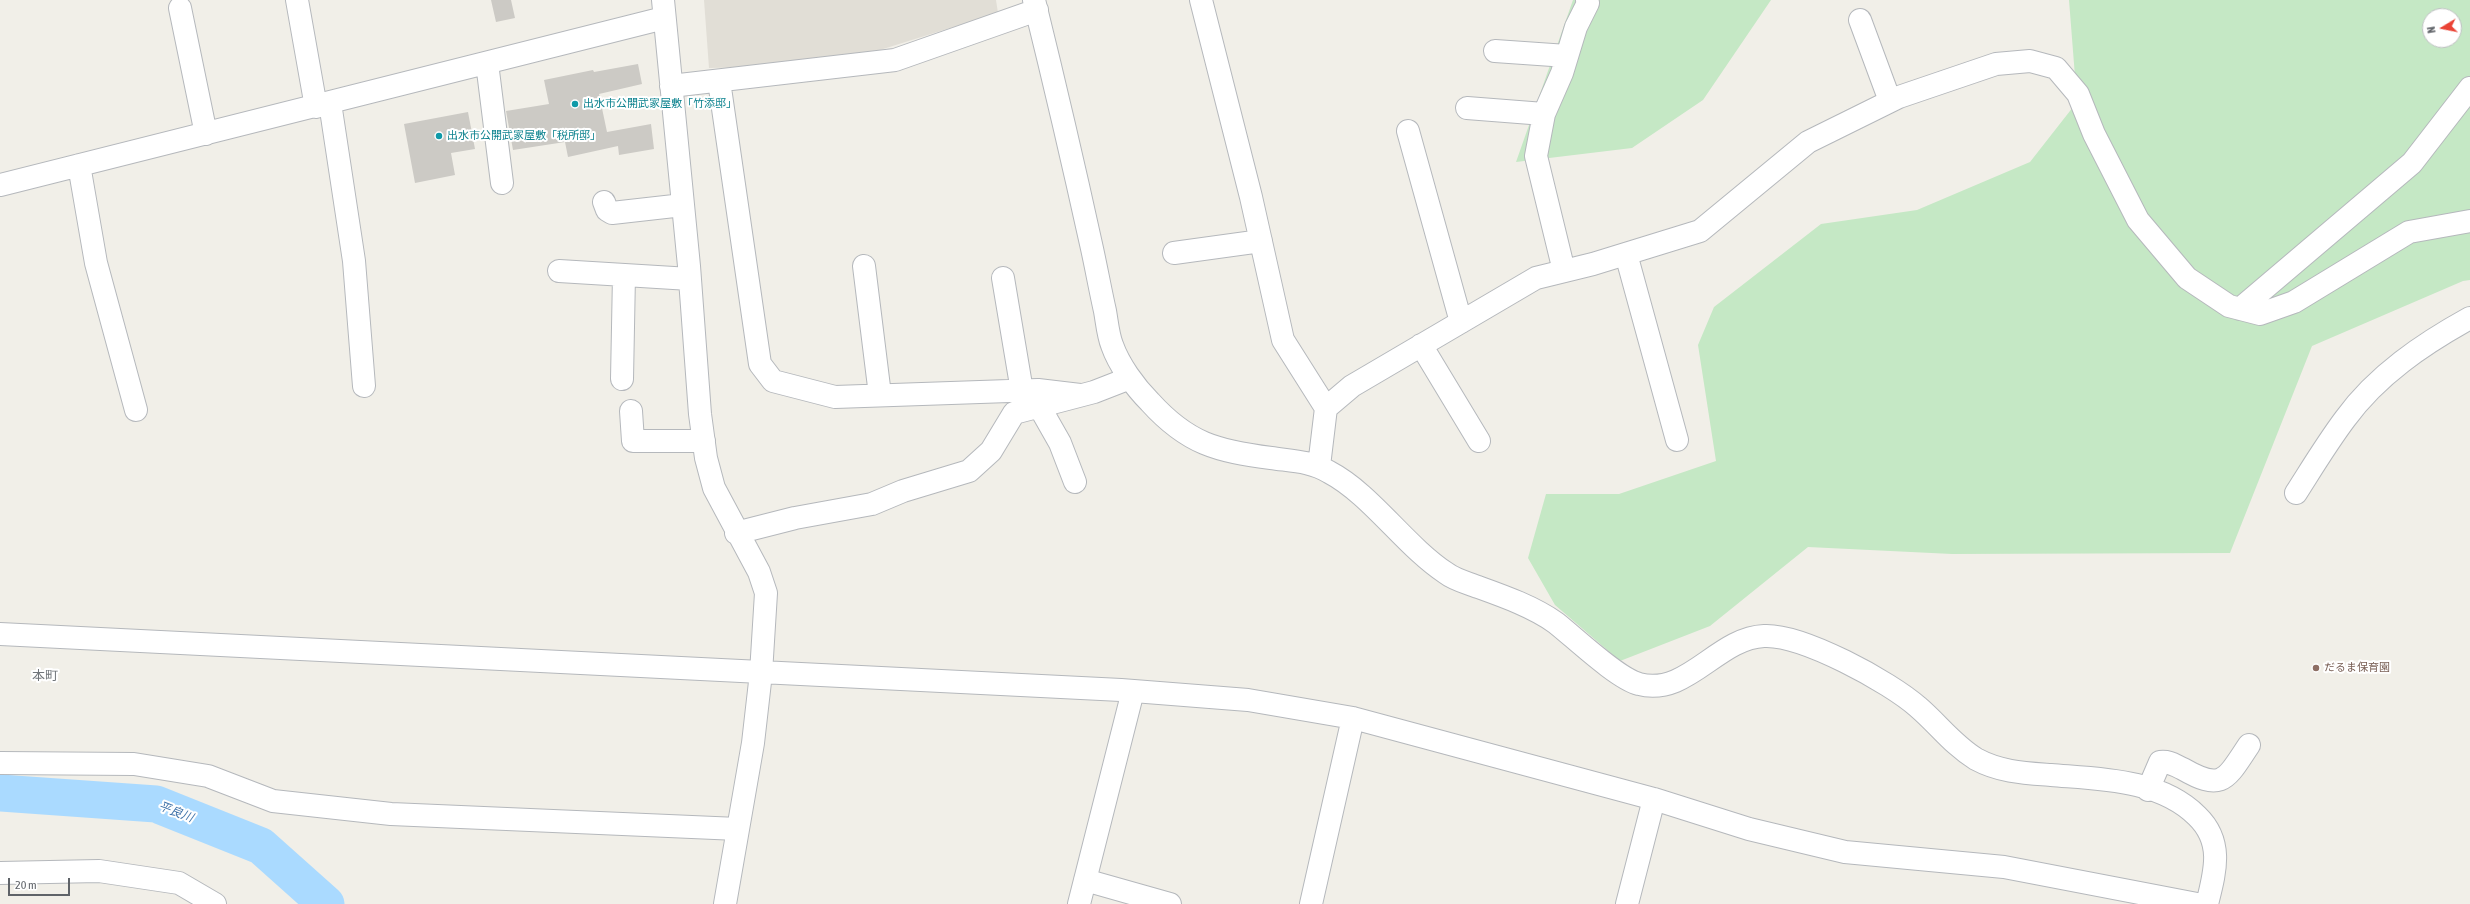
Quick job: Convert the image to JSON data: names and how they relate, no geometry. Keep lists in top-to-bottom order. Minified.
{"districts":["本町"],"water":["平良川"],"places":["出水市公開武家屋敷「竹添邸」","出水市公開武家屋敷「税所邸」","だるま保育園"],"scale_bar":"20 m","north":"left"}
